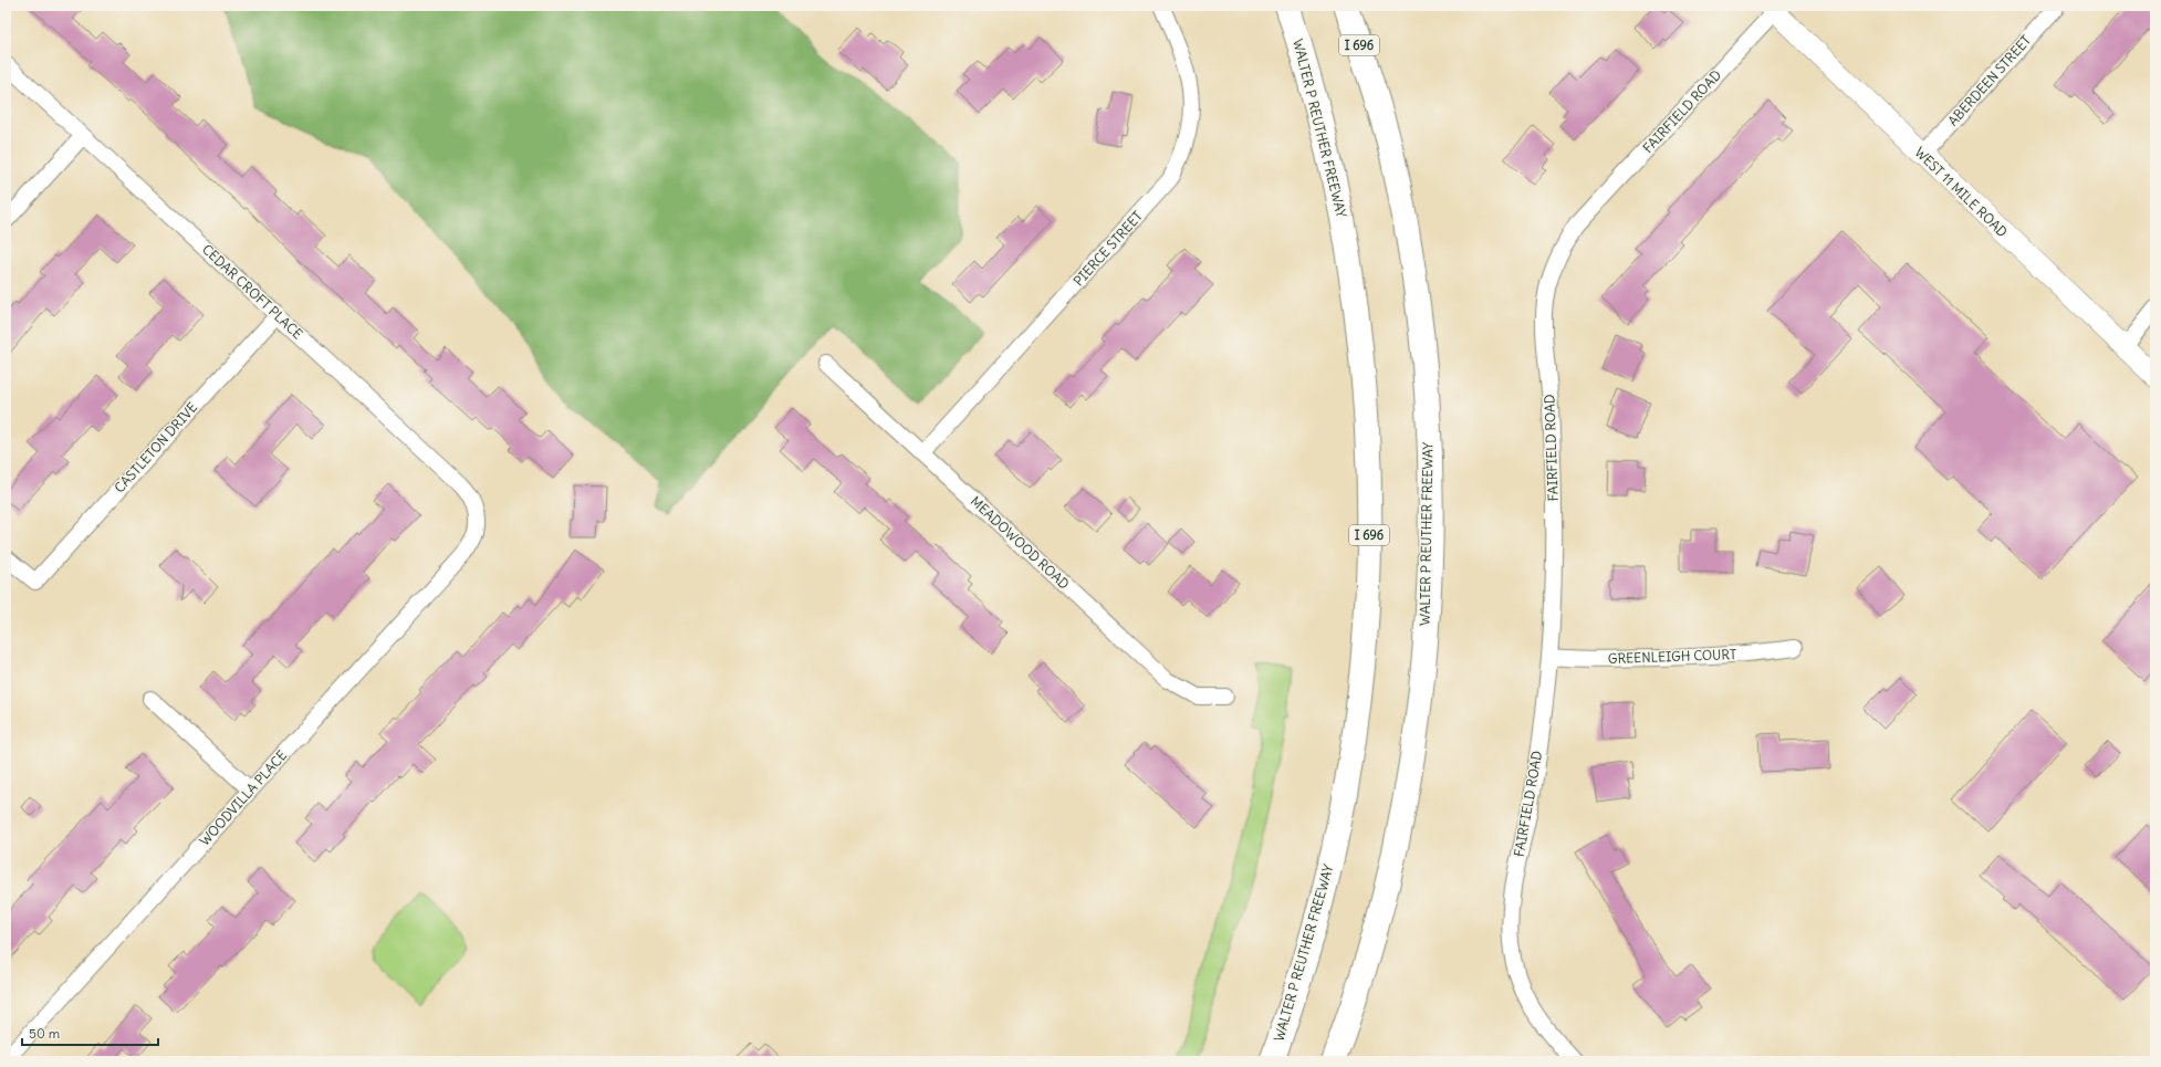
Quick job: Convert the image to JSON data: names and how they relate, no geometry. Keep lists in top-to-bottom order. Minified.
{"streets":{"highway":["I 696","WALTER P REUTHER FREEWAY"],"main road":["WEST 11 MILE ROAD"],"street":["ABERDEEN STREET","FAIRFIELD ROAD","PIERCE STREET","CEDAR CROFT PLACE","CASTLETON DRIVE","MEADOWOOD ROAD","GREENLEIGH COURT","WOODVILLA PLACE"]},"crossings":[["ABERDEEN STREET","WEST 11 MILE ROAD"],["FAIRFIELD ROAD","WEST 11 MILE ROAD"],["FAIRFIELD ROAD","GREENLEIGH COURT"],["PIERCE STREET","MEADOWOOD ROAD"],["CEDAR CROFT PLACE","CASTLETON DRIVE"],["CEDAR CROFT PLACE","WOODVILLA PLACE"]],"scale_bar":"50 m"}
